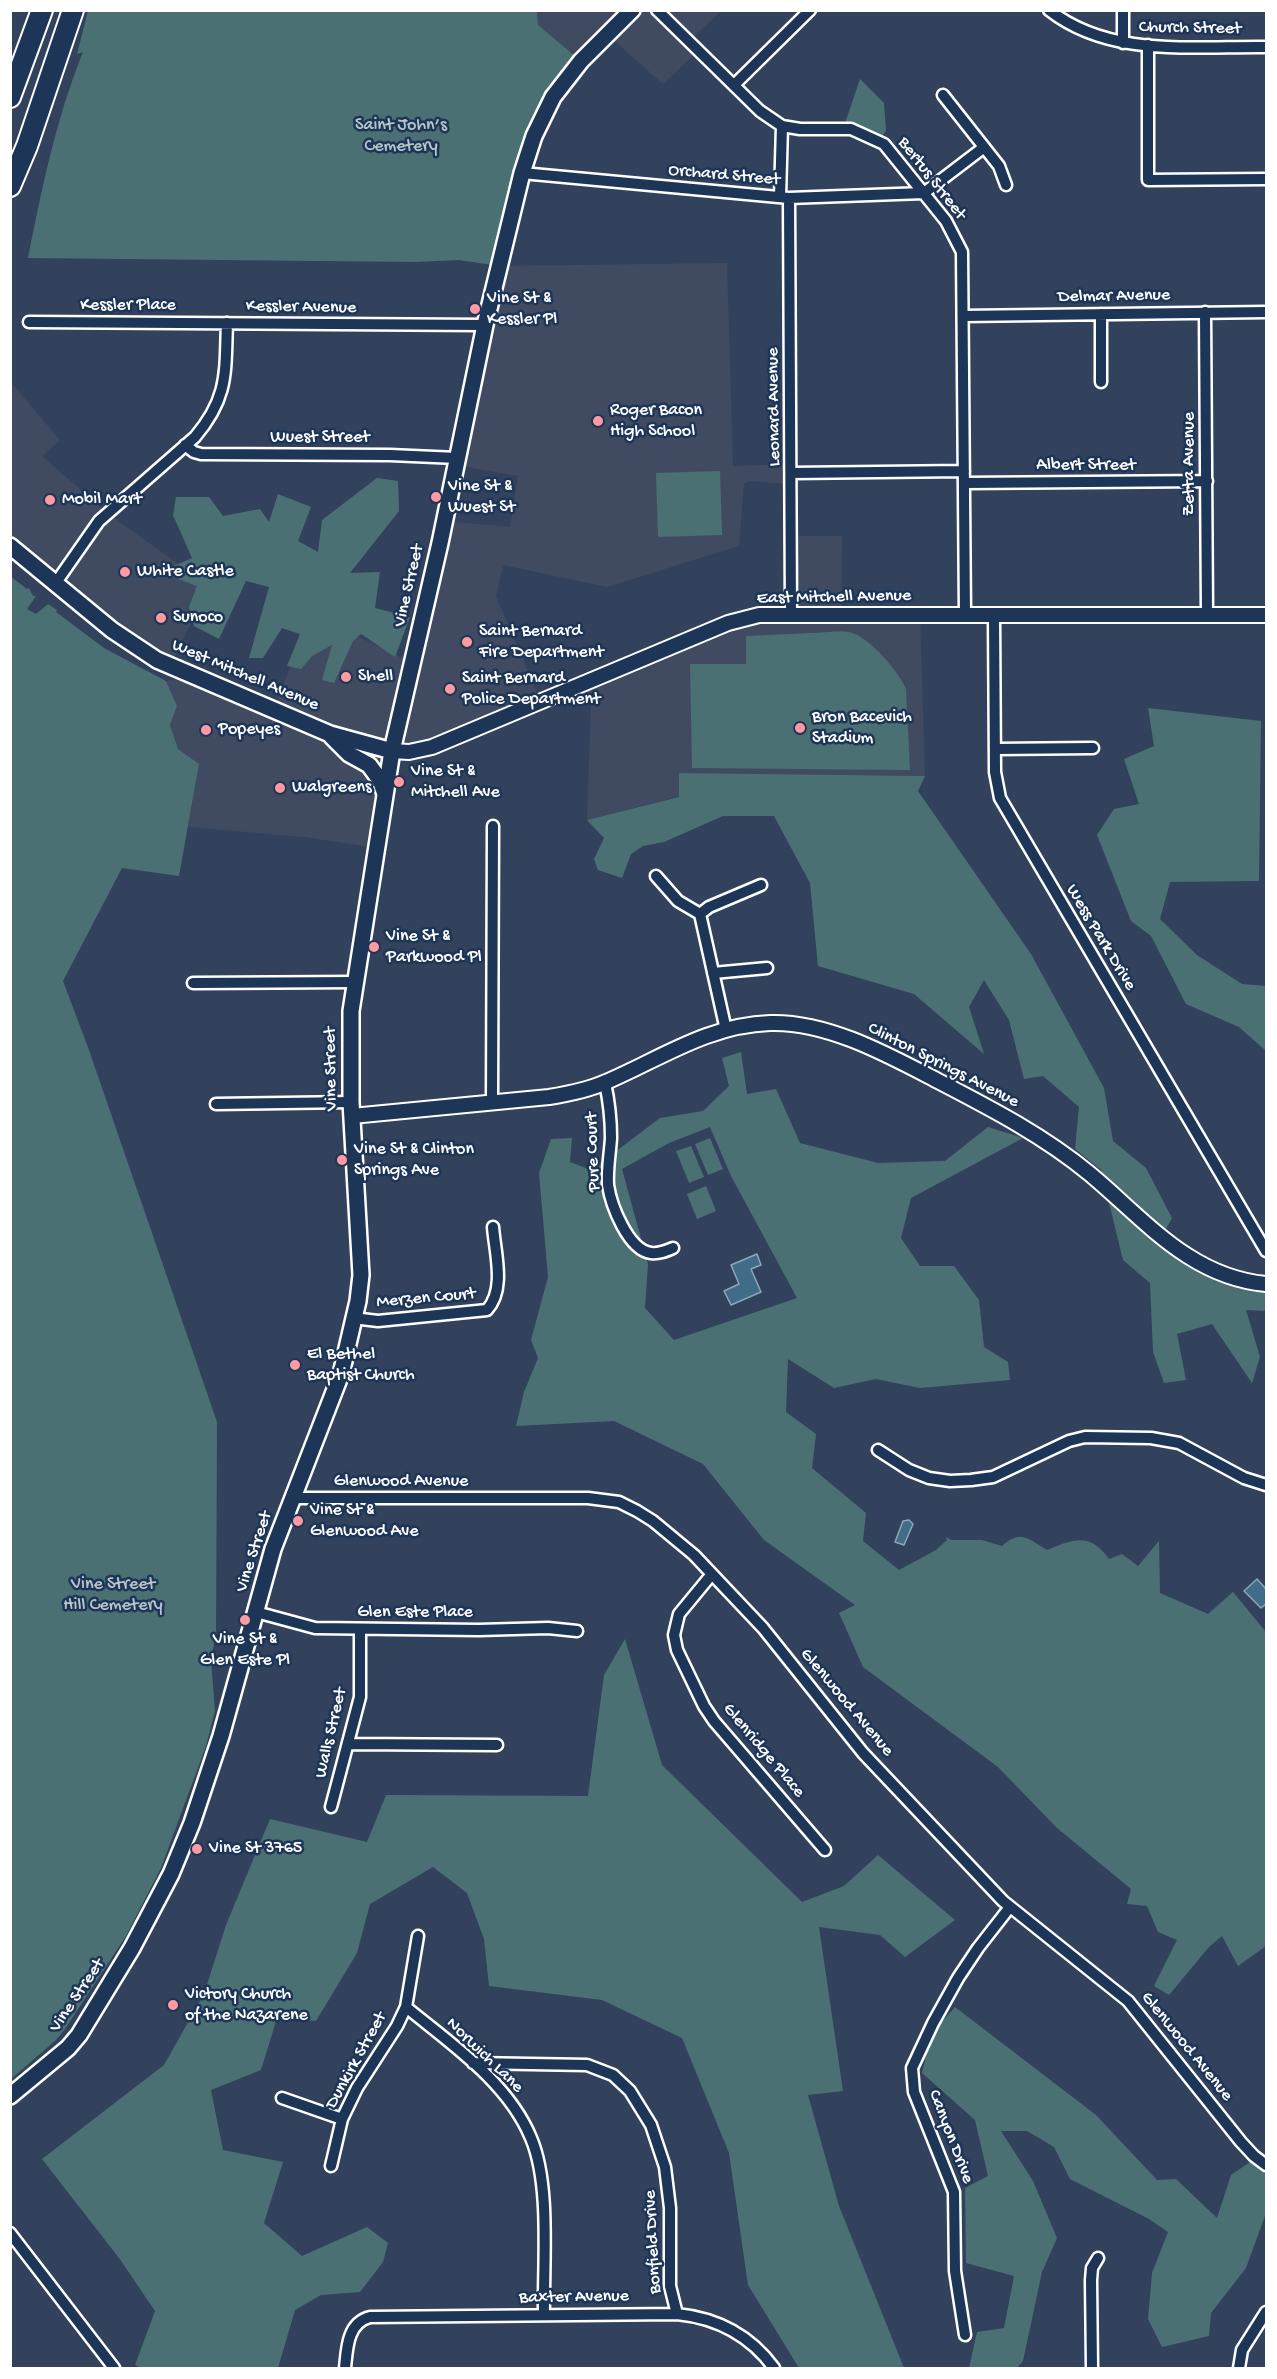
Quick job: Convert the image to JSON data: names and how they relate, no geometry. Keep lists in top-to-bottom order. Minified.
{"streets":{"main road":["Vine Street","West Mitchell Avenue"],"street":["Church Street","Orchard Street","Bertus Street","Delmar Avenue","Kessler Place","Kessler Avenue","Leonard Avenue","Wuest Street","Zetta Avenue","Albert Street","East Mitchell Avenue","Wess Park Drive","Clinton Springs Avenue","Pure Court","Merzen Court","Glenwood Avenue","Glen Este Place","Walls Street","Glenridge Place","Norwich Lane","Dunkirk Street","Canyon Drive","Bonfield Drive","Baxter Avenue"]},"crossings":[["Orchard Street","Bertus Street"],["Orchard Street","Leonard Avenue"],["Orchard Street","Vine Street"],["Bertus Street","Delmar Avenue"],["Bertus Street","Leonard Avenue"],["Bertus Street","Albert Street"],["Bertus Street","East Mitchell Avenue"],["Delmar Avenue","Zetta Avenue"],["Kessler Place","Kessler Avenue"],["Kessler Avenue","Wuest Street"],["Kessler Avenue","Vine Street"],["Kessler Avenue","West Mitchell Avenue"],["Leonard Avenue","East Mitchell Avenue"],["Wuest Street","Vine Street"],["Zetta Avenue","Albert Street"],["Zetta Avenue","East Mitchell Avenue"],["Vine Street","East Mitchell Avenue"],["Vine Street","West Mitchell Avenue"],["Vine Street","Clinton Springs Avenue"],["Vine Street","Merzen Court"],["Vine Street","Glenwood Avenue"],["Vine Street","Glen Este Place"],["East Mitchell Avenue","West Mitchell Avenue"],["East Mitchell Avenue","Wess Park Drive"],["Clinton Springs Avenue","Pure Court"],["Glenwood Avenue","Glenridge Place"],["Glenwood Avenue","Canyon Drive"],["Glen Este Place","Walls Street"],["Norwich Lane","Dunkirk Street"],["Norwich Lane","Bonfield Drive"],["Norwich Lane","Baxter Avenue"],["Bonfield Drive","Baxter Avenue"]],"parks":["Saint John’s Cemetery","Vine Street Hill Cemetery"],"places":["Vine St & Kessler Pl","Roger Bacon High School","Vine St & Wuest St","Mobil Mart","White Castle","Sunoco","Saint Bernard Fire Department","Shell","Saint Bernard Police Department","Bron Bacevich Stadium","Popeyes","Vine St & Mitchell Ave","Walgreens","Vine St & Parkwood Pl","Vine St & Clinton Springs Ave","El Bethel Baptist Church","Vine St & Glenwood Ave","Vine St & Glen Este Pl","Vine St 3765","Victory Church of the Nazarene"]}
